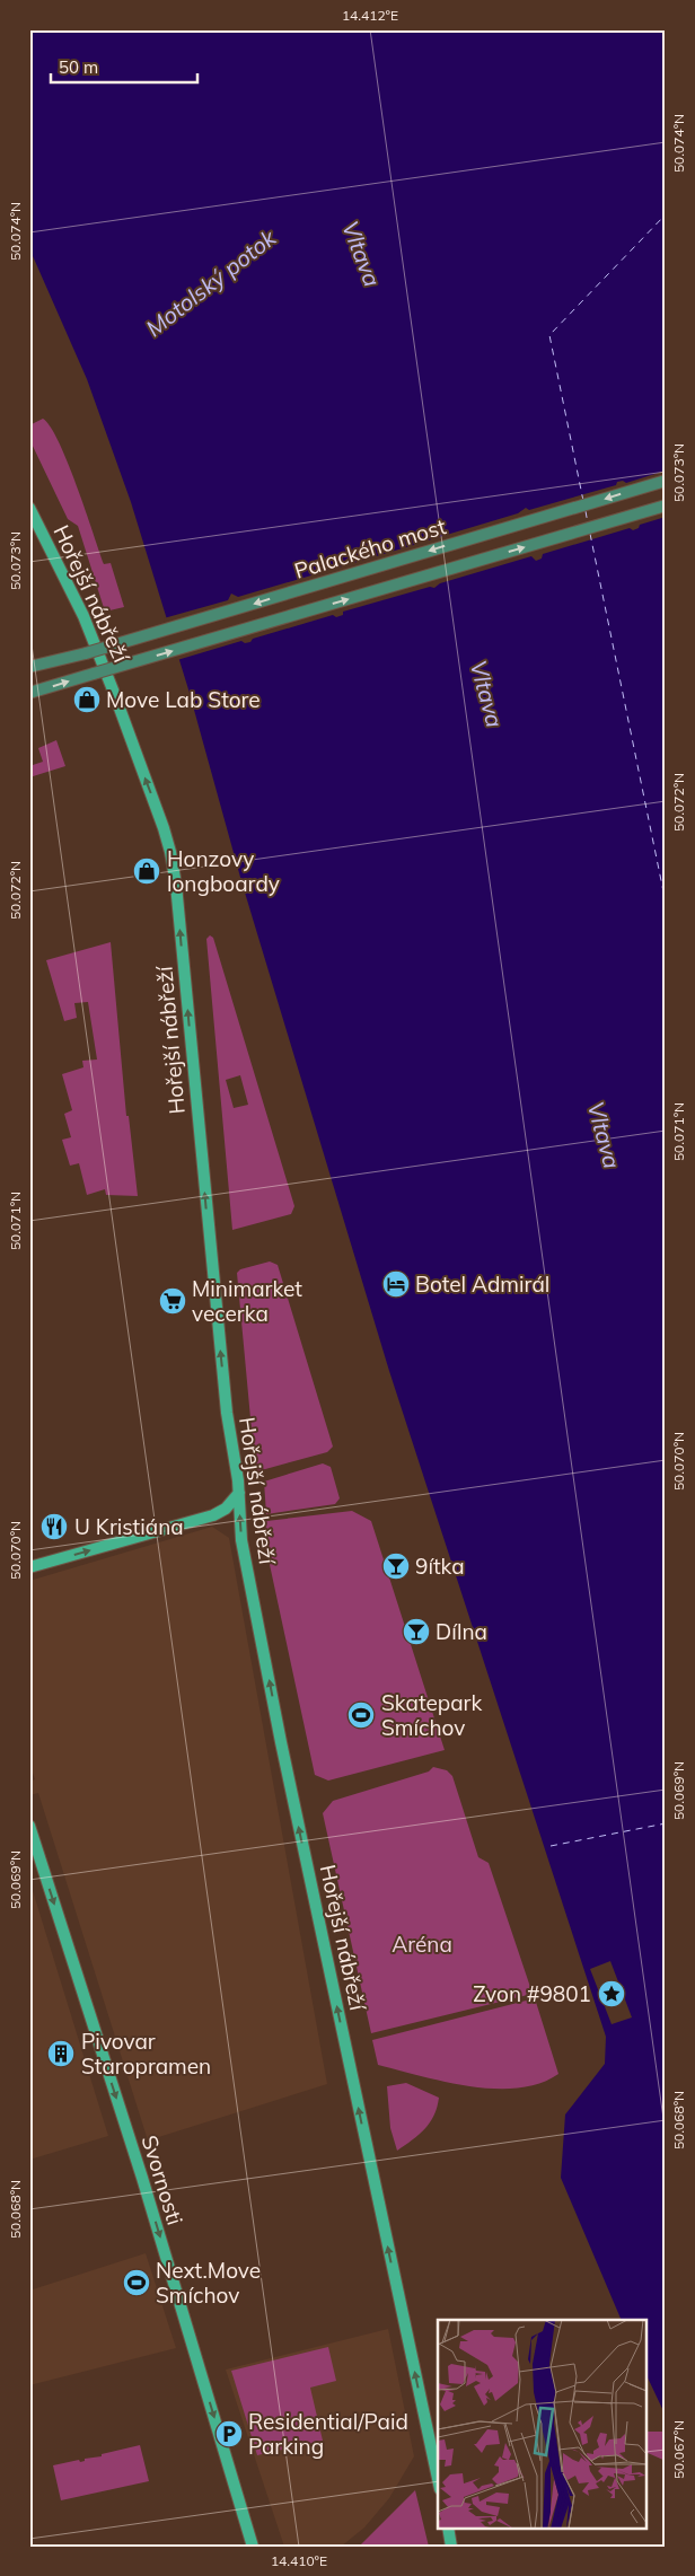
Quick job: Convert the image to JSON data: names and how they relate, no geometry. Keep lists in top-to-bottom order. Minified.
{"streets":{"main road":["Hořejší nábřeží","Svornosti"],"street":["Palackého most"]},"one_way":["Hořejší nábřeží","Svornosti"],"water":["Vltava","Motolský potok"],"parks":["Aréna"],"places":{"shop":["Move Lab Store","Honzovy longboardy"],"hotel":["Botel Admirál"],"supermarket":["Minimarket vecerka"],"restaurant":["U Kristiána"],"bar":["9ítka","Dílna"],"sports":["Skatepark Smíchov","Next.Move Smíchov"],"place":["Zvon #9801"],"building":["Pivovar Staropramen"],"parking":["Residential/Paid Parking"]},"scale_bar":"50 m","coordinates":["14.412°E","50.074°N","50.073°N","50.072°N","50.071°N","50.070°N","50.069°N","50.068°N","50.067°N","14.410°E"]}
